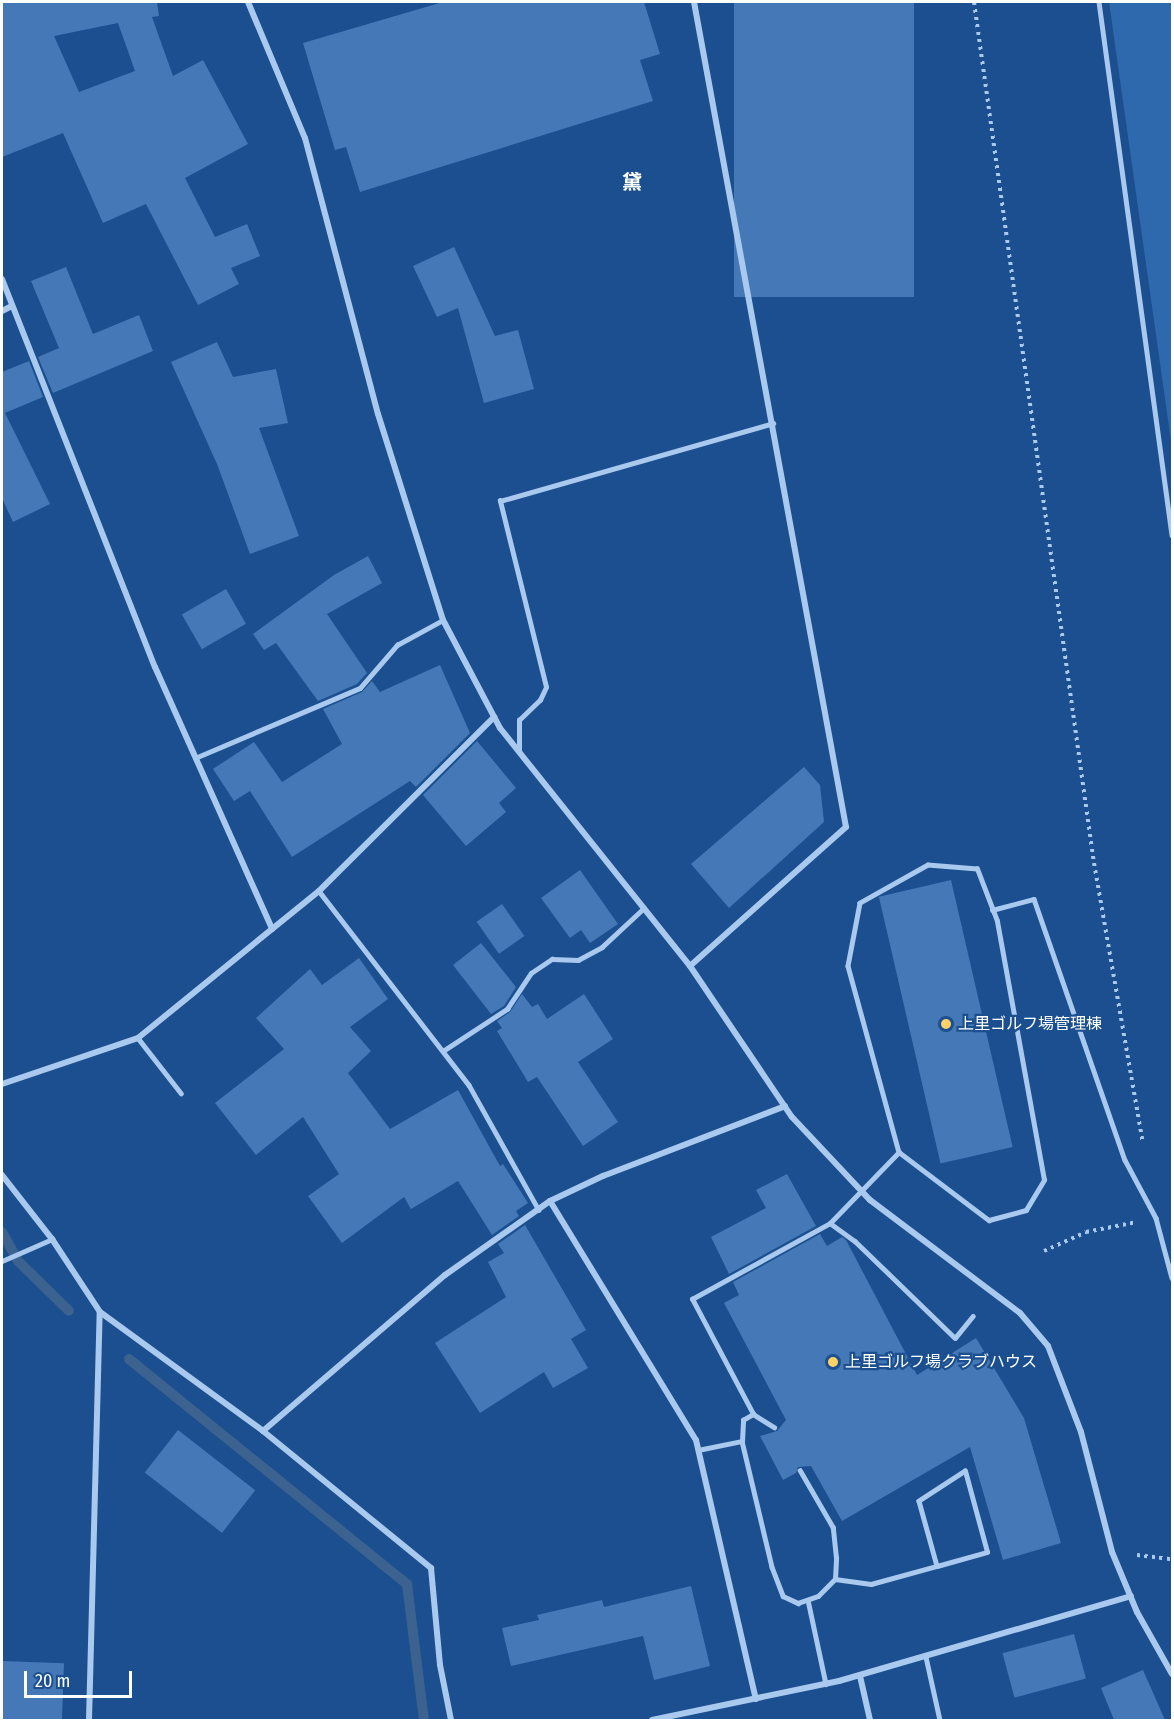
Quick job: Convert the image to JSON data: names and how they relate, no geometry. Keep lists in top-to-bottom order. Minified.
{"districts":["黛"],"places":["上里ゴルフ場管理棟","上里ゴルフ場クラブハウス"],"scale_bar":"20 m"}
